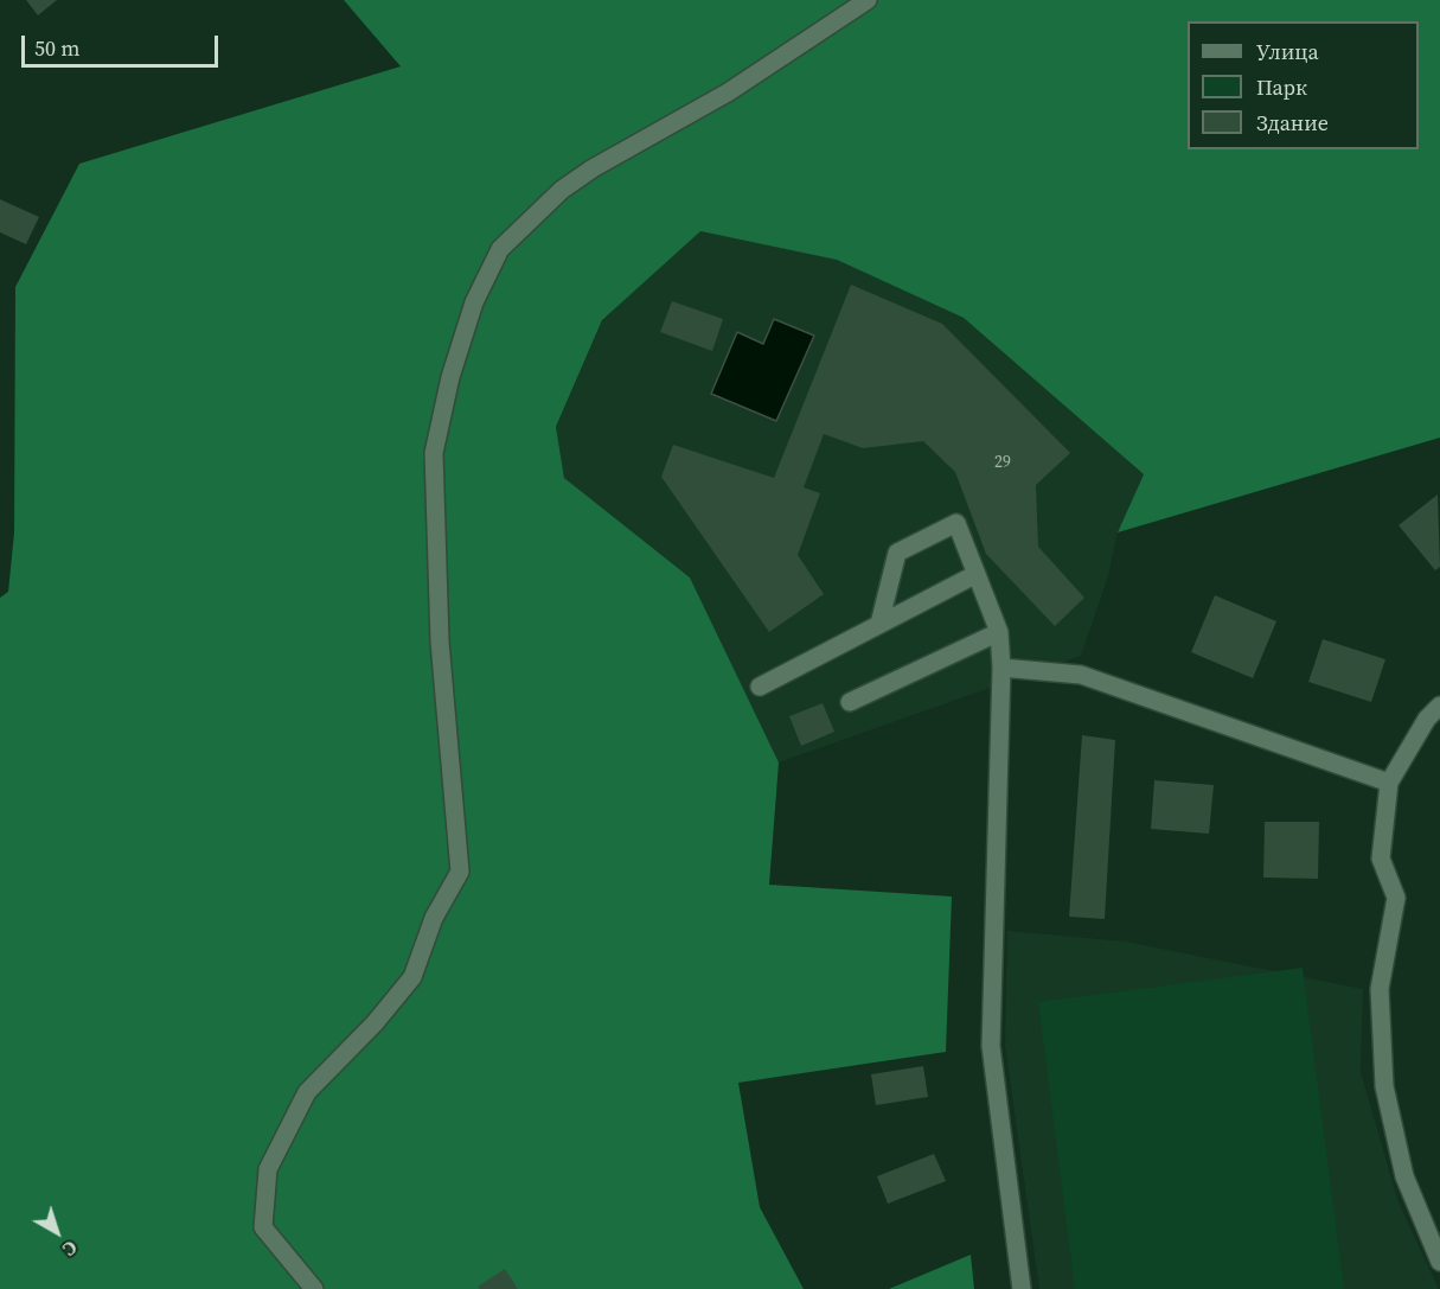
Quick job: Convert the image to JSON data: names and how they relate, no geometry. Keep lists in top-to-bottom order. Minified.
{"house_numbers":["29"],"legend":["Улица","Парк","Здание"],"scale_bar":"50 m","north":"bottom right"}
